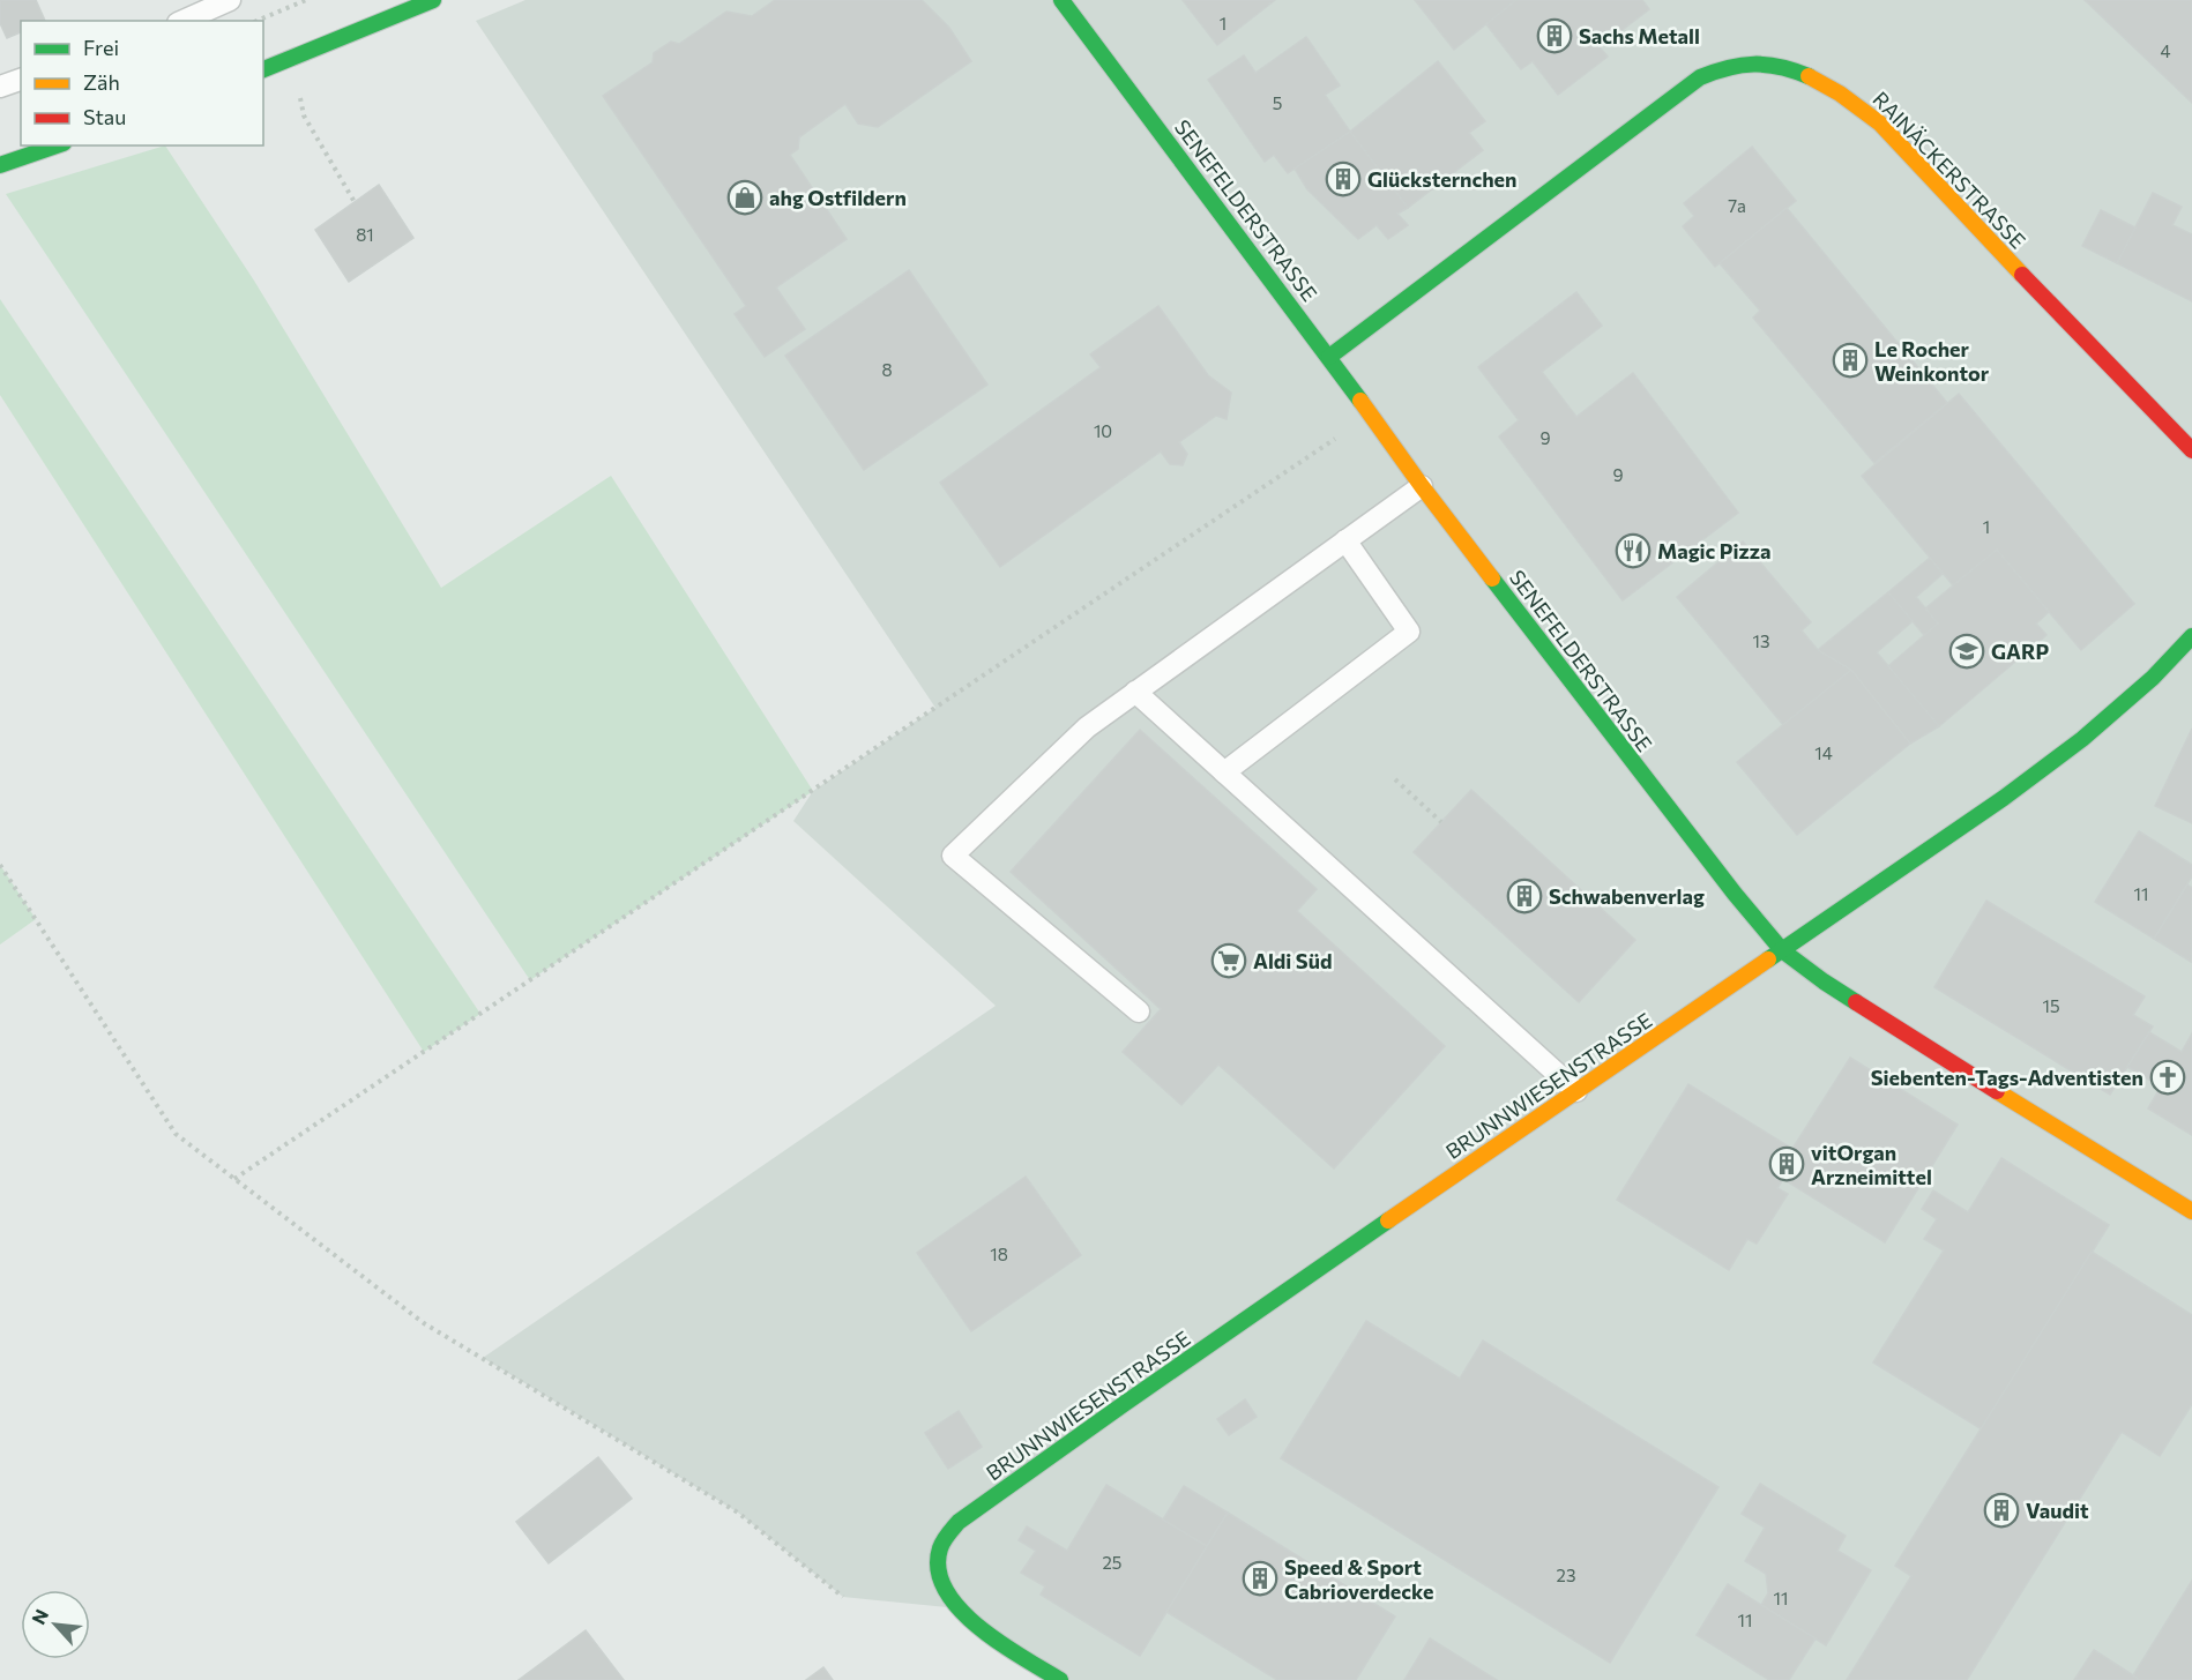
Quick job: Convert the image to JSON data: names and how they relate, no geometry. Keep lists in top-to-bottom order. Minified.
{"streets":{"street":["RAINÄCKERSTRASSE","SENEFELDERSTRASSE","BRUNNWIESENSTRASSE"]},"crossings":[["RAINÄCKERSTRASSE","SENEFELDERSTRASSE"],["SENEFELDERSTRASSE","BRUNNWIESENSTRASSE"]],"places":{"building":["Sachs Metall","Glücksternchen","Le Rocher Weinkontor","Schwabenverlag","vitOrgan Arzneimittel","Vaudit","Speed & Sport Cabrioverdecke"],"shop":["ahg Ostfildern"],"restaurant":["Magic Pizza"],"school or university":["GARP"],"supermarket":["Aldi Süd"],"church":["Siebenten-Tags-Adventisten"]},"house_numbers":["1","4","5","7a","81","8","10","9","9","1","13","14","11","15","18","25","23","11","11"],"legend":["Frei","Zäh","Stau"],"north":"top left"}
